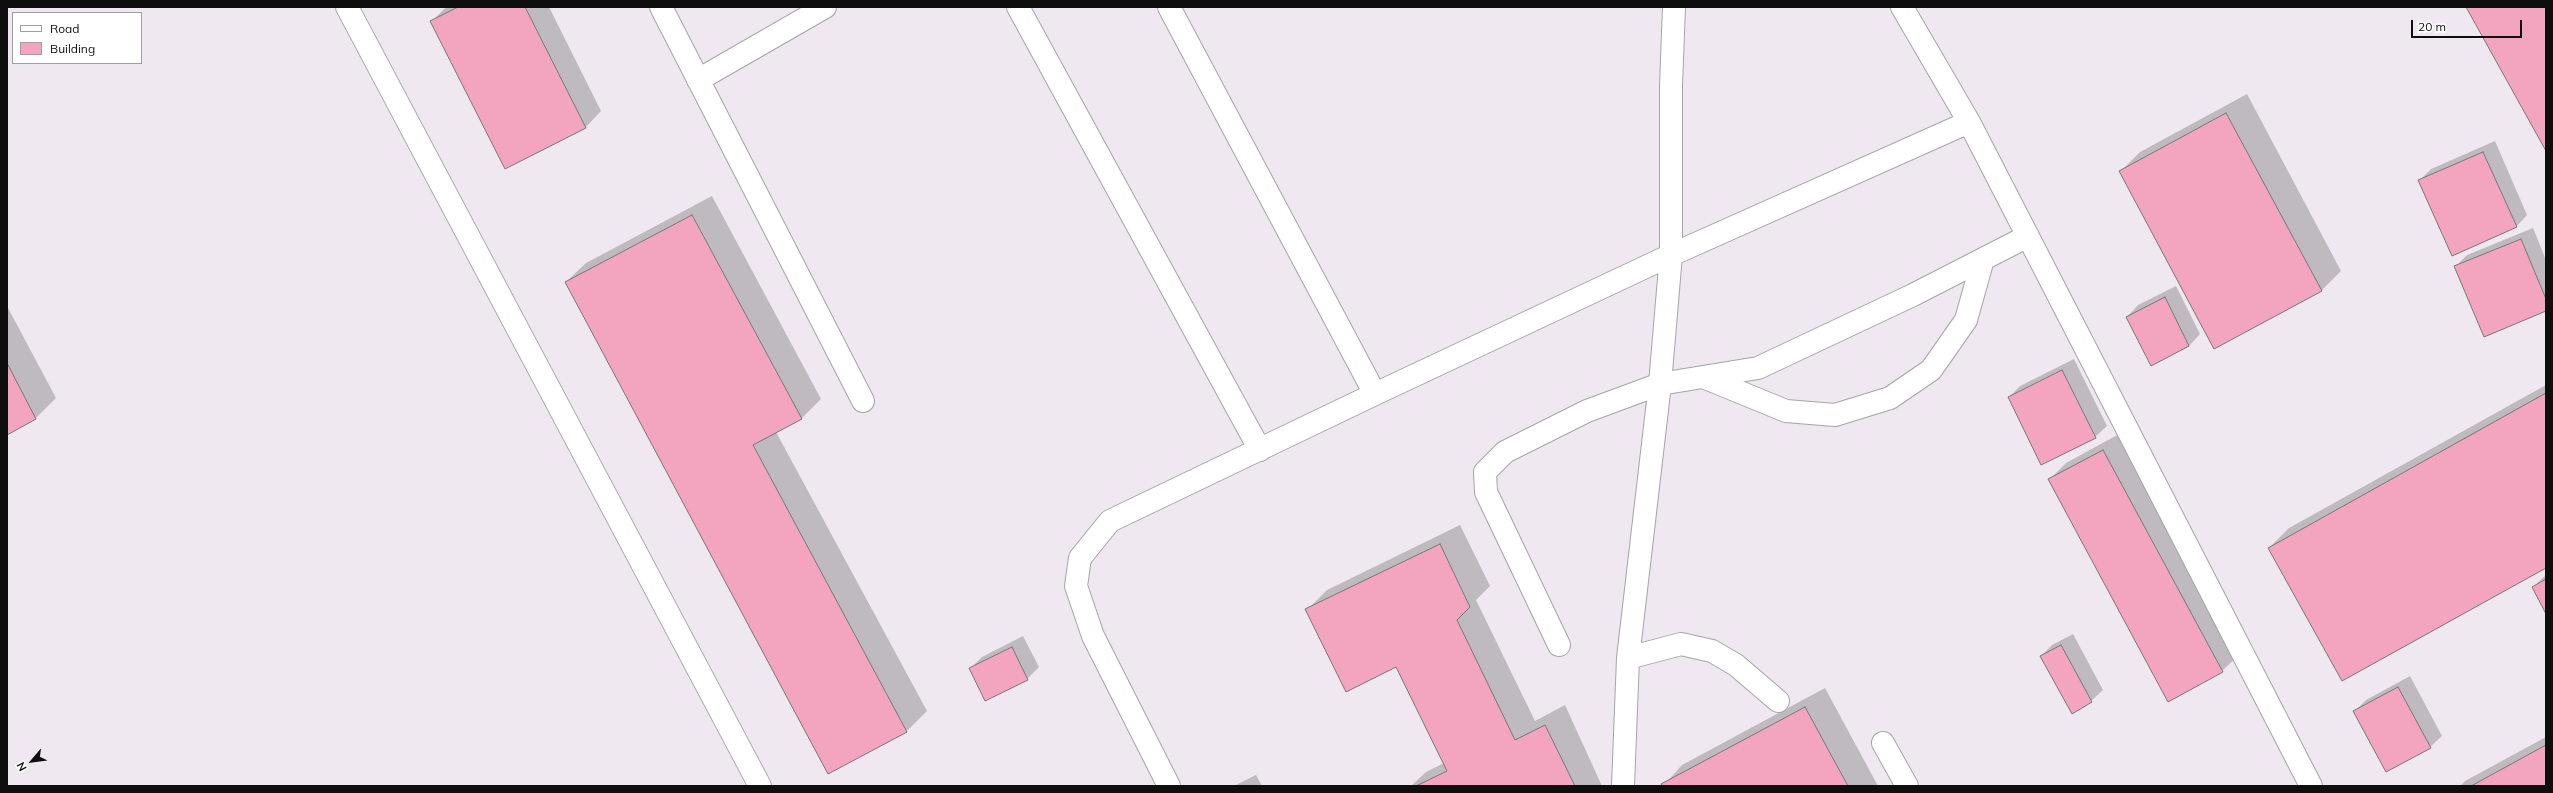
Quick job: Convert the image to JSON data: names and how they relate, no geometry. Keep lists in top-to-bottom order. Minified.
{"legend":["Road","Building"],"scale_bar":"20 m","north":"bottom left"}
